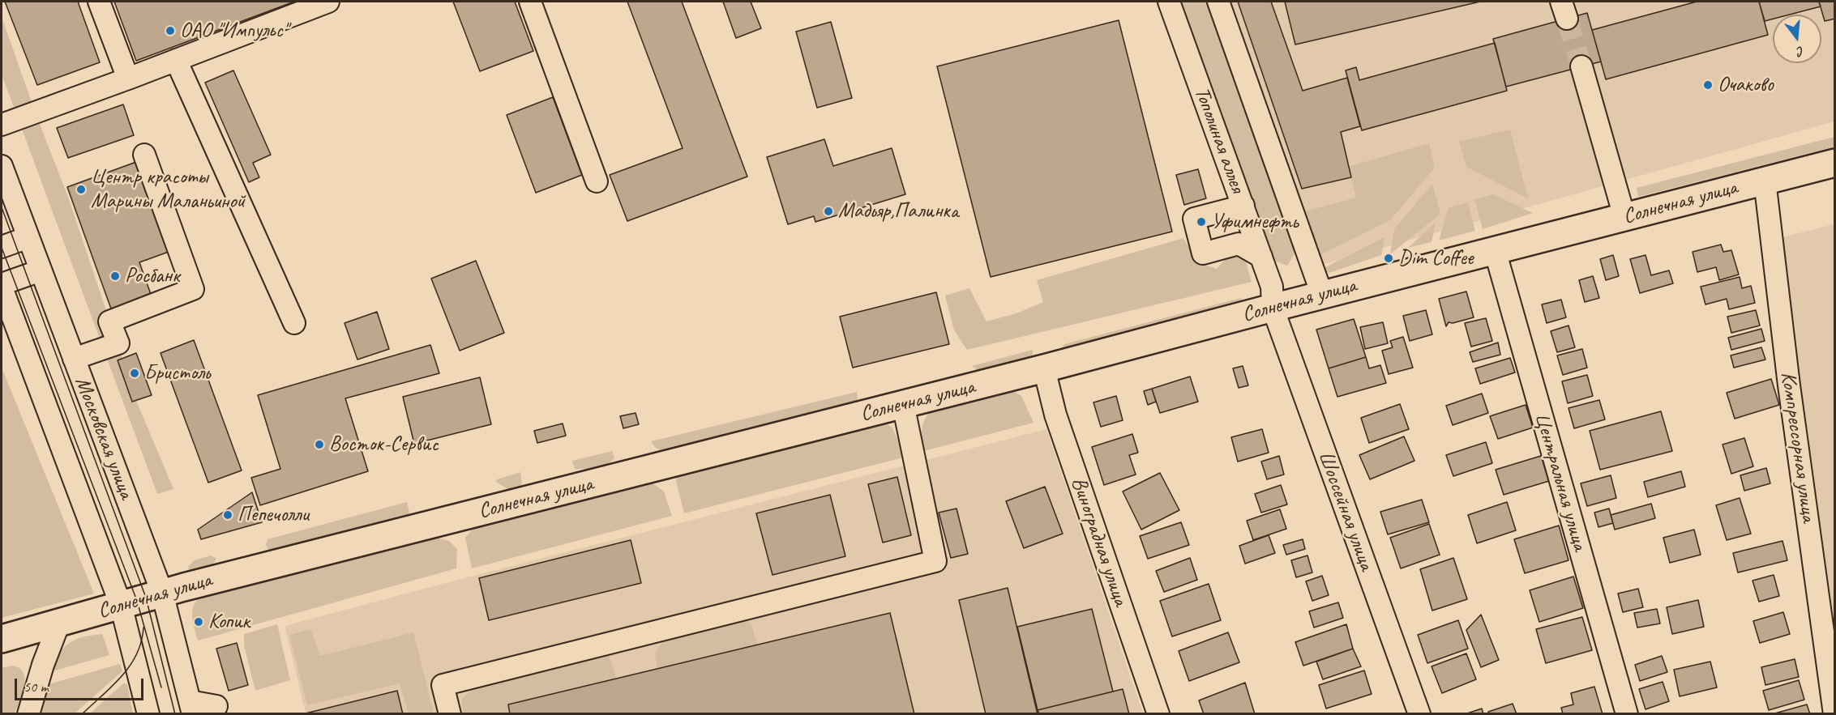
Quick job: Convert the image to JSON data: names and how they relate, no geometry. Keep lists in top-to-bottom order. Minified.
{"streets":{"main road":["Солнечная улица"],"street":["Тополиная аллея","Московская улица","Компрессорная улица","Центральная улица","Шоссейная улица","Виноградная улица"]},"crossings":[["Тополиная аллея","Солнечная улица"],["Тополиная аллея","Шоссейная улица"],["Солнечная улица","Московская улица"],["Солнечная улица","Компрессорная улица"],["Солнечная улица","Центральная улица"],["Солнечная улица","Шоссейная улица"],["Солнечная улица","Виноградная улица"]],"places":["ОАО \"Импульс\"","Очаково","Центр красоты Марины Маланьиной","Мадьяр,Палинка","Уфимнефть","Dim Coffee","Росбанк","Бристоль","Восток-Сервис","Пепечолли","Копик"],"scale_bar":"50 m","north":"bottom"}
